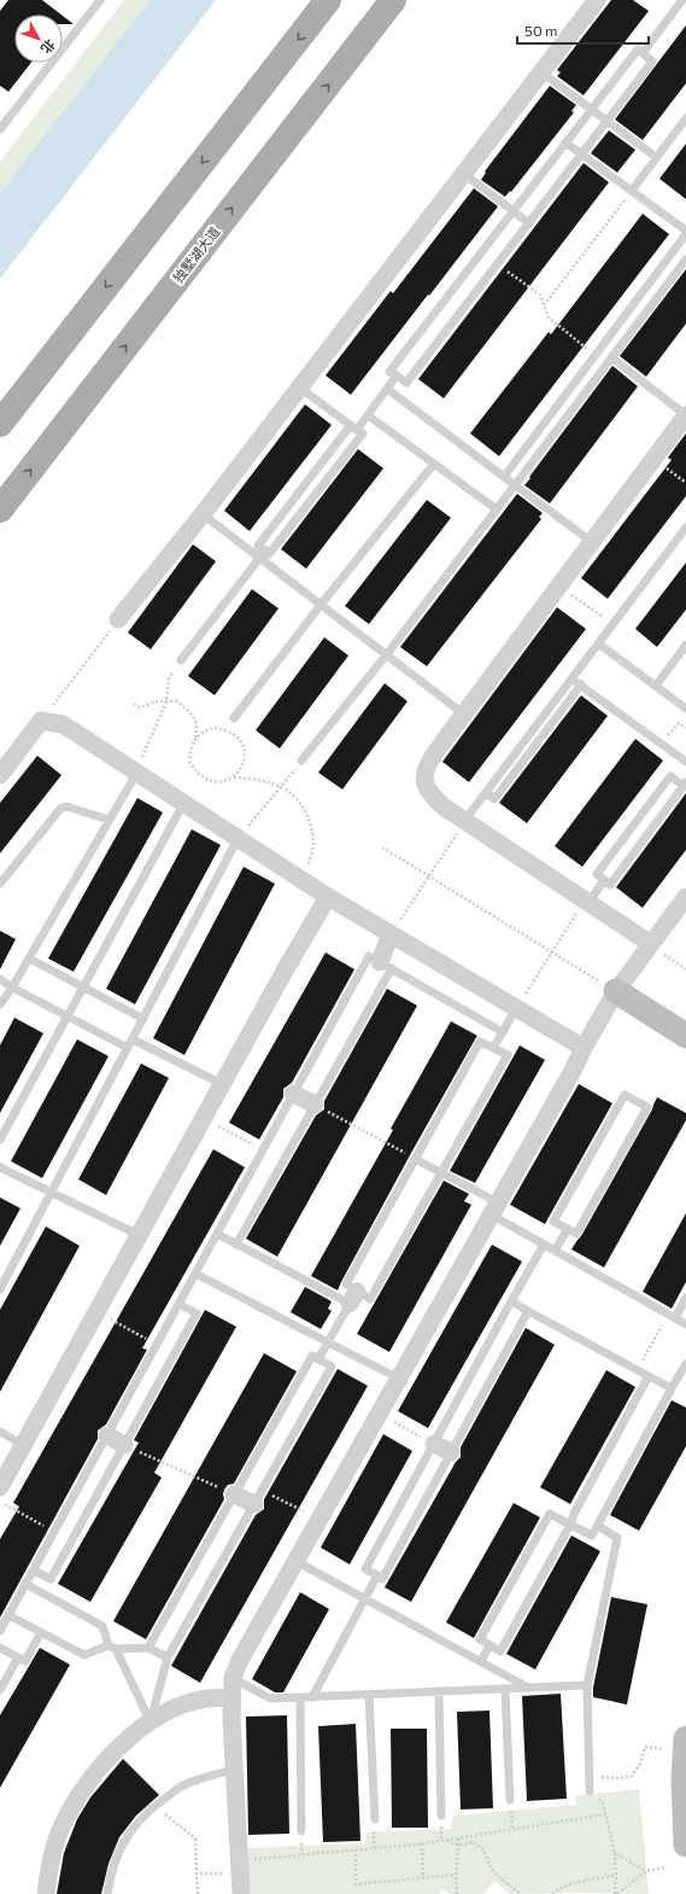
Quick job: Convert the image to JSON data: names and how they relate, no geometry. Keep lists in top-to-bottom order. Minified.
{"streets":{"main road":["独墅湖大道"]},"scale_bar":"50 m","north":"bottom right"}
